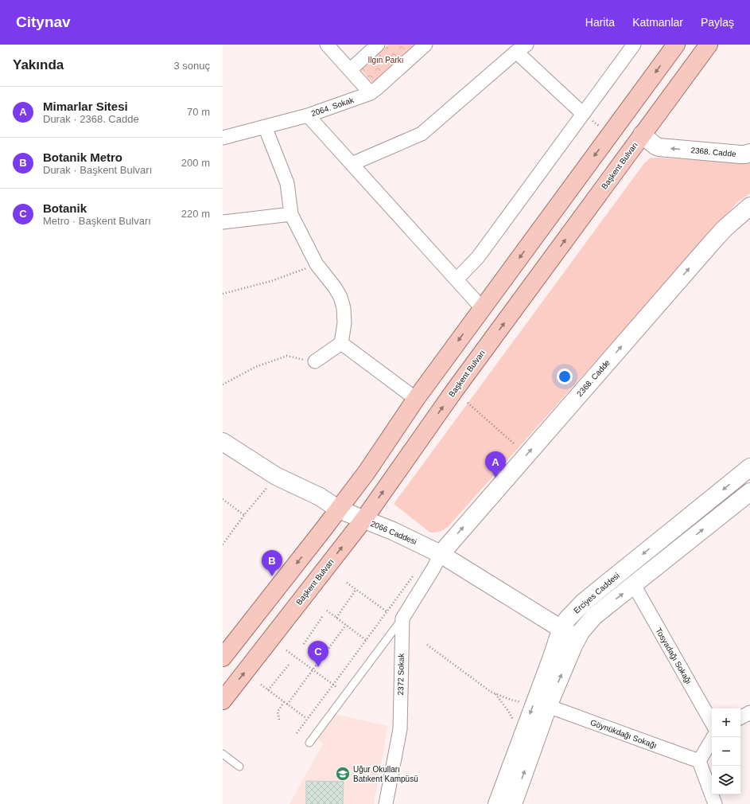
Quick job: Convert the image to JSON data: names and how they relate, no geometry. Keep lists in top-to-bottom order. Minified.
{"streets":{"main road":["Başkent Bulvarı"],"street":["2064. Sokak","2368. Cadde","2066 Caddesi","Erciyes Caddesi","Tosyadağı Sokağı","2372 Sokak","Göynükdağı Sokağı"]},"crossings":[["2368. Cadde","Başkent Bulvarı"],["2368. Cadde","2066 Caddesi"],["Başkent Bulvarı","2066 Caddesi"],["2066 Caddesi","Erciyes Caddesi"],["Erciyes Caddesi","Tosyadağı Sokağı"],["Erciyes Caddesi","Göynükdağı Sokağı"]],"parks":["Ilgın Parkı"],"places":{"school or university":["Uğur Okulları Batıkent Kampüsü"]},"page":{"header":"Citynav","nav":["Harita","Katmanlar","Paylaş"],"heading":["Yakında","3 sonuç"],"list":[{"mark":"A","name":"Mimarlar Sitesi","note":"Durak · 2368. Cadde","value":"70 m"},{"mark":"B","name":"Botanik Metro","note":"Durak · Başkent Bulvarı","value":"200 m"},{"mark":"C","name":"Botanik","note":"Metro · Başkent Bulvarı","value":"220 m"}],"pins":["A","B","C"],"map_buttons":["+","−"]}}
